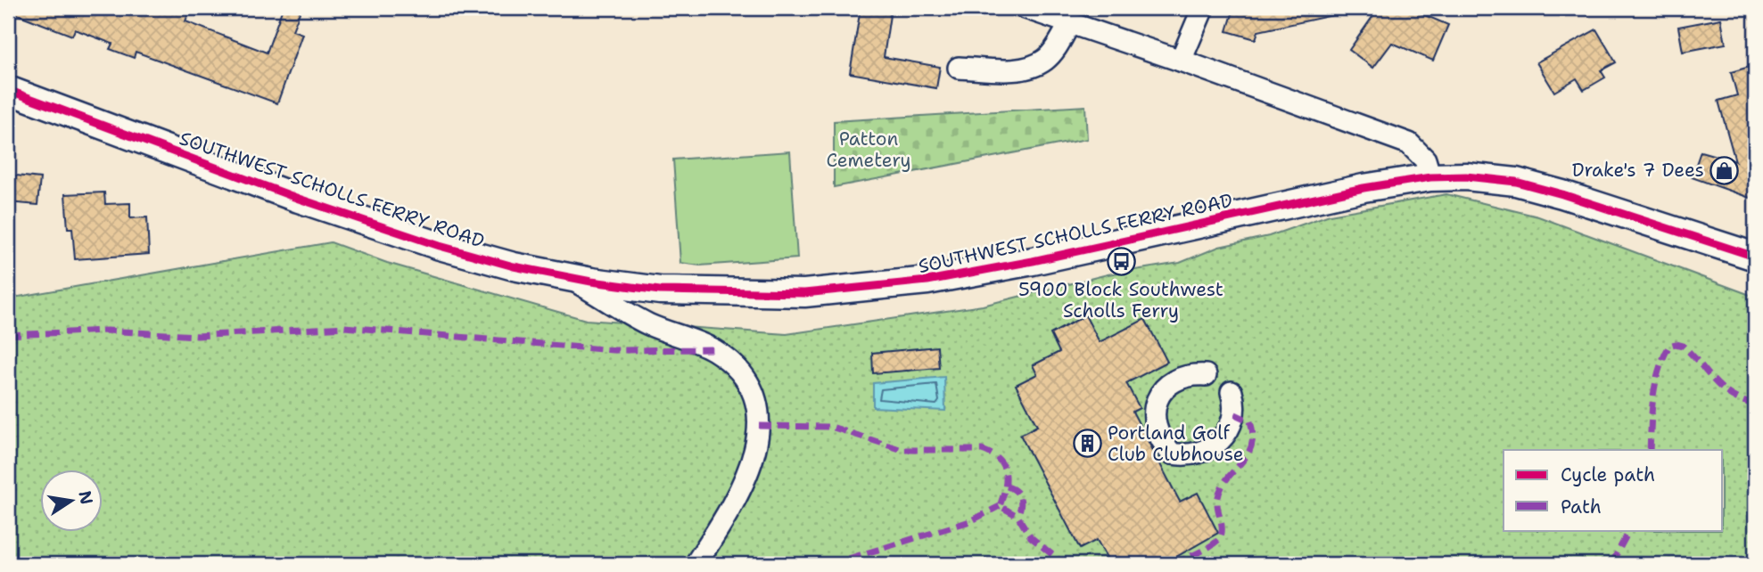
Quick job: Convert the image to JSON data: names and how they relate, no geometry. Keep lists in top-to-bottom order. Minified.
{"streets":{"main road":["SOUTHWEST SCHOLLS FERRY ROAD"]},"parks":["Patton Cemetery"],"places":{"shop":["Drake's 7 Dees"],"bus stop":["5900 Block Southwest Scholls Ferry"],"building":["Portland Golf Club Clubhouse"]},"legend":["Cycle path","Path"],"north":"right"}
